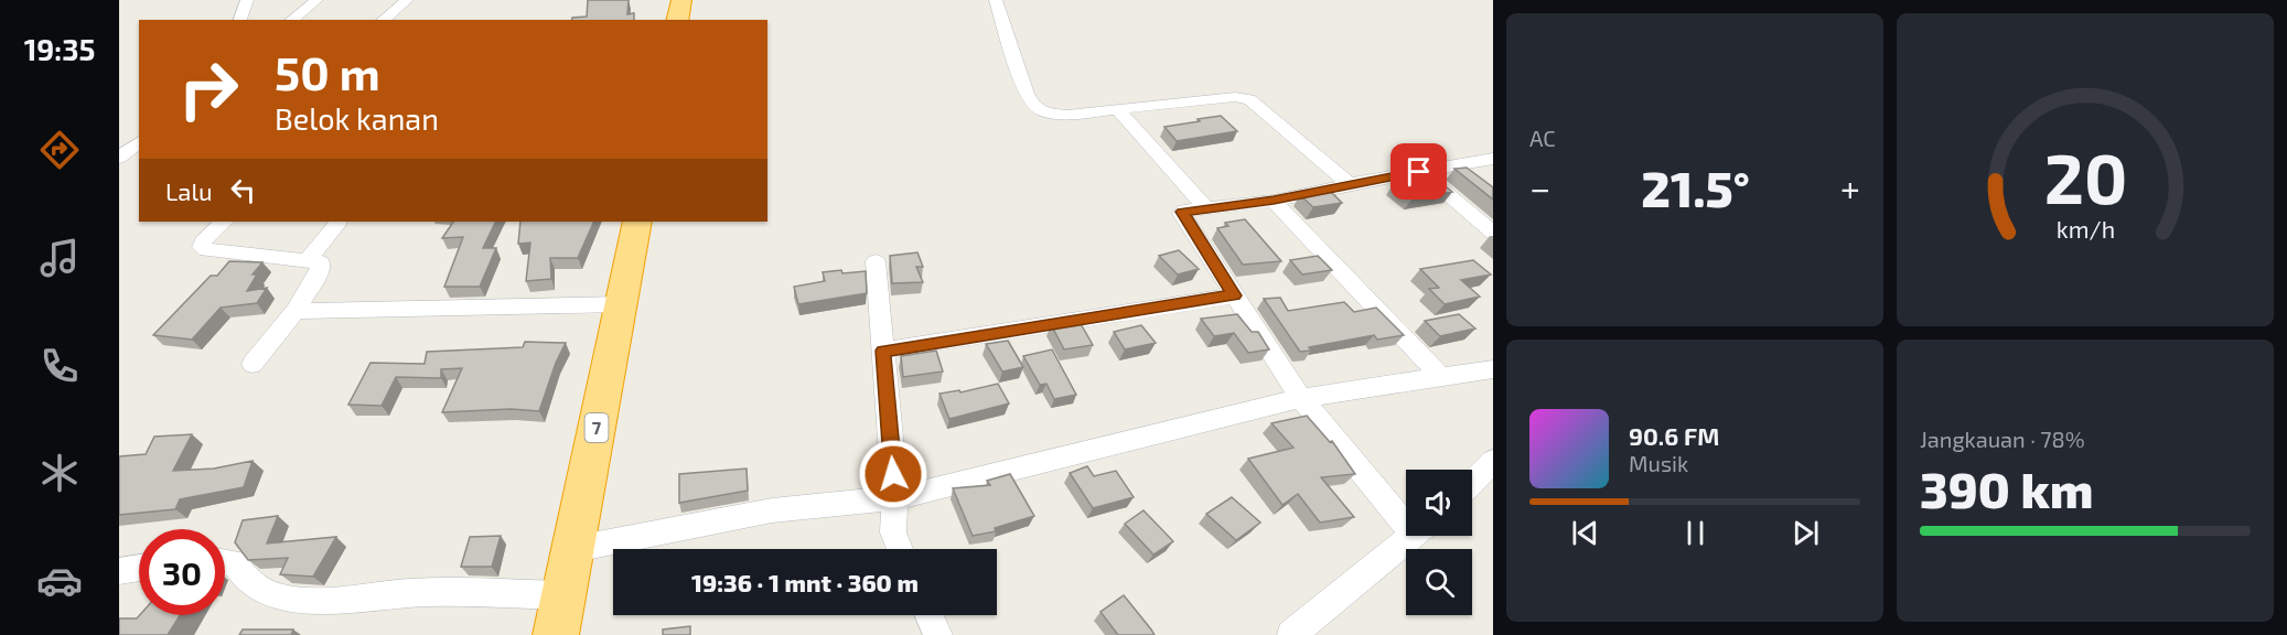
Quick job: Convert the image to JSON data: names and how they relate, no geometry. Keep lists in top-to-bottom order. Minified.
{"streets":{"highway":["7"]},"page":{"tabs":"19:35","tile":["AC",["Jangkauan · 78%","390 km"]],"turn":["50 m","Belok kanan"],"then":"Lalu","heat":["−","21.5°","+"],"song":["90.6 FM","Musik"],"limit":"30","trip":"19:36 · 1 mnt · 360 m","gauge":["20","km/h"]}}
